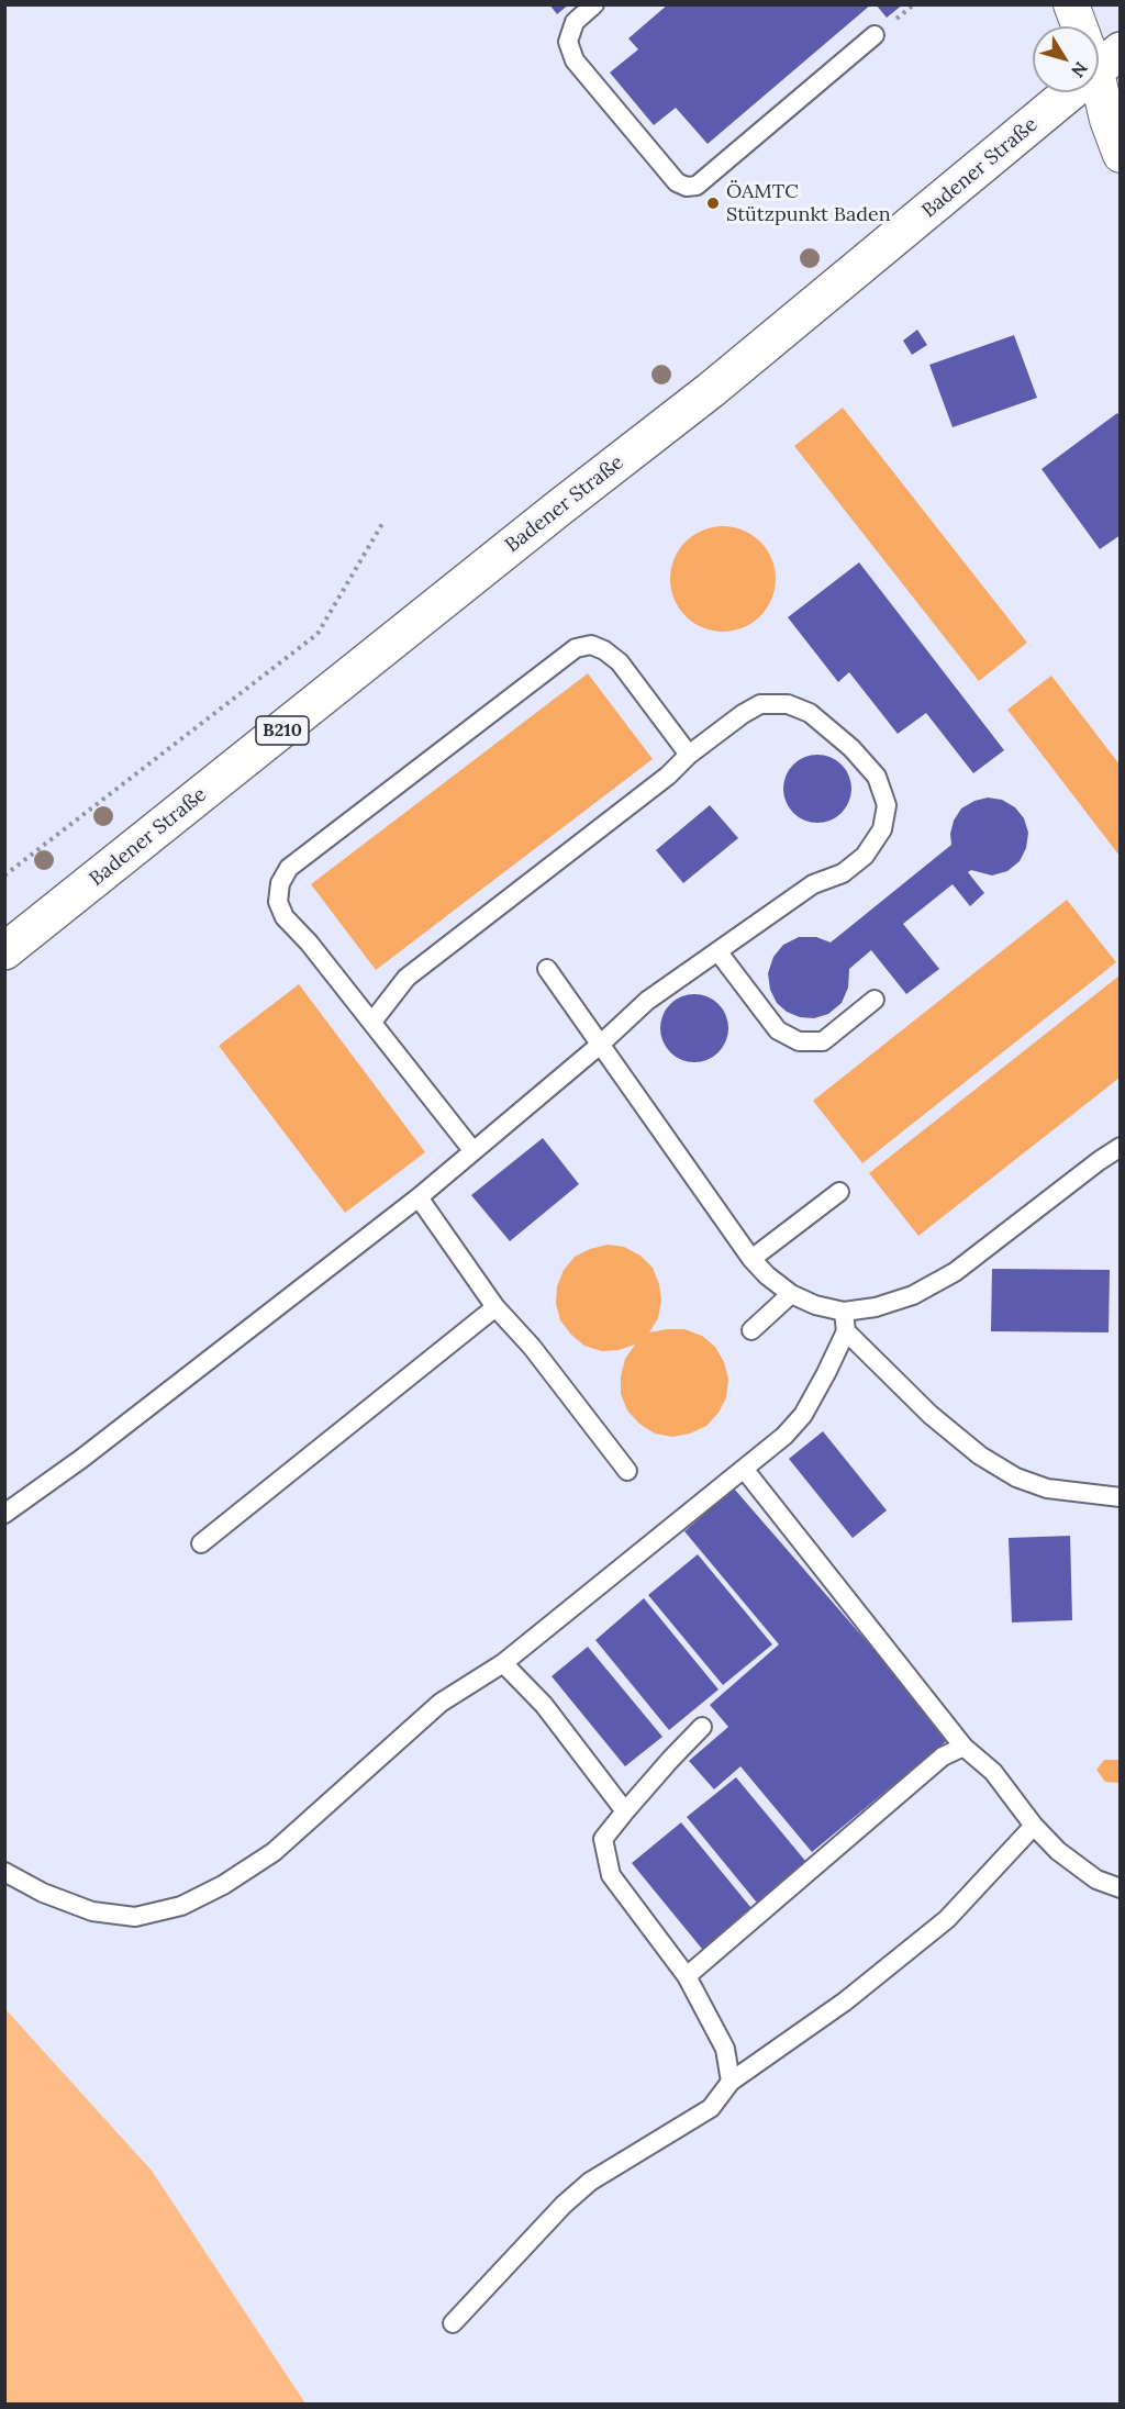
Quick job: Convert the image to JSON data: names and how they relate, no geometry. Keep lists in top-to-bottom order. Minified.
{"streets":{"main road":["Badener Straße","B210"]},"places":["ÖAMTC Stützpunkt Baden"],"north":"bottom right"}
